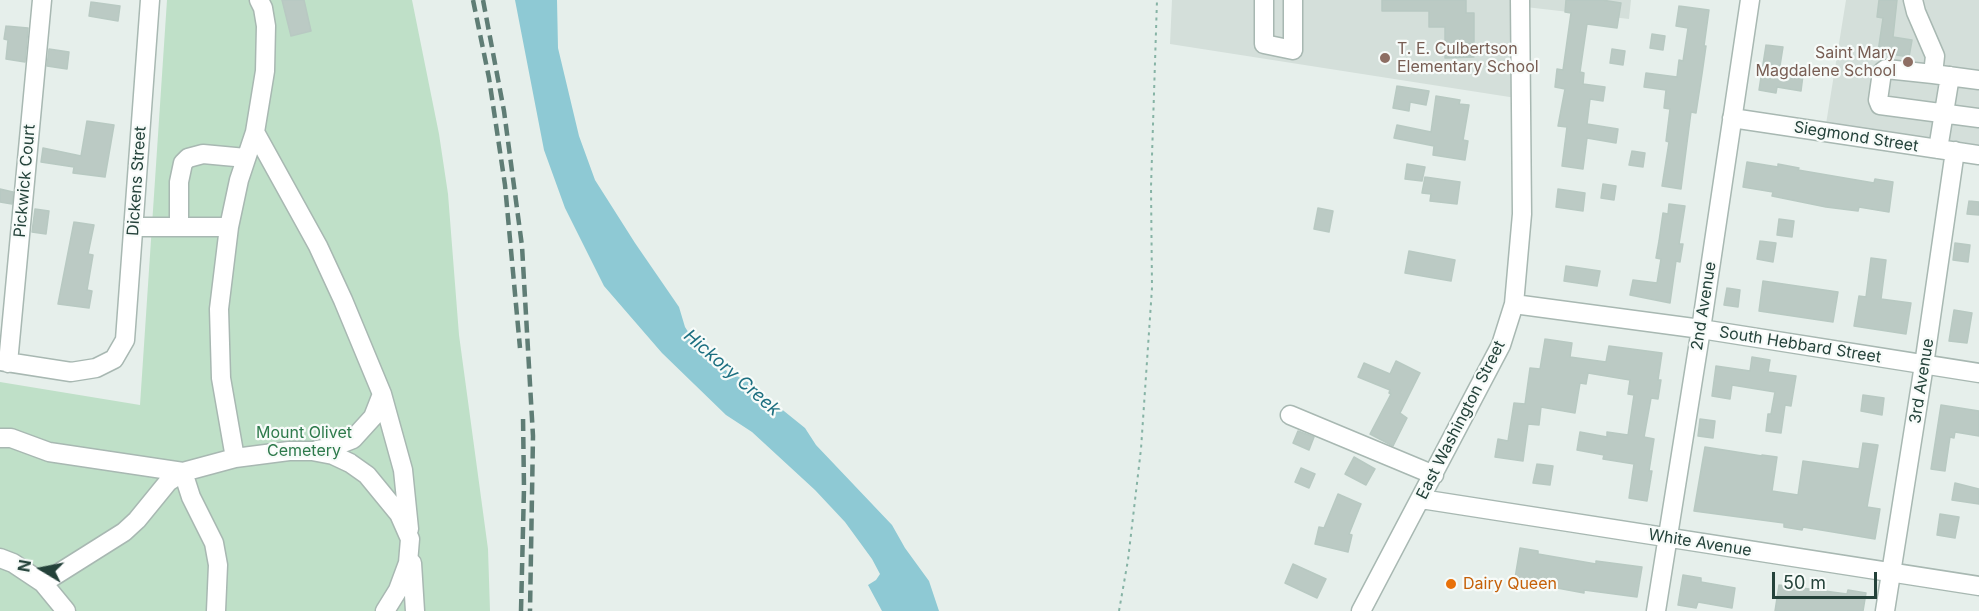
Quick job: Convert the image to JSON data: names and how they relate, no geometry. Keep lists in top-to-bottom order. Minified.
{"streets":{"street":["Siegmond Street","Pickwick Court","Dickens Street","2nd Avenue","South Hebbard Street","3rd Avenue","East Washington Street","White Avenue"]},"crossings":[["Siegmond Street","2nd Avenue"],["Siegmond Street","3rd Avenue"],["Pickwick Court","Dickens Street"],["2nd Avenue","South Hebbard Street"],["2nd Avenue","White Avenue"],["South Hebbard Street","3rd Avenue"],["South Hebbard Street","East Washington Street"],["3rd Avenue","White Avenue"],["East Washington Street","White Avenue"]],"water":["Hickory Creek"],"parks":["Mount Olivet Cemetery"],"places":["T. E. Culbertson Elementary School","Saint Mary Magdalene School","Dairy Queen"],"scale_bar":"50 m","north":"left"}
